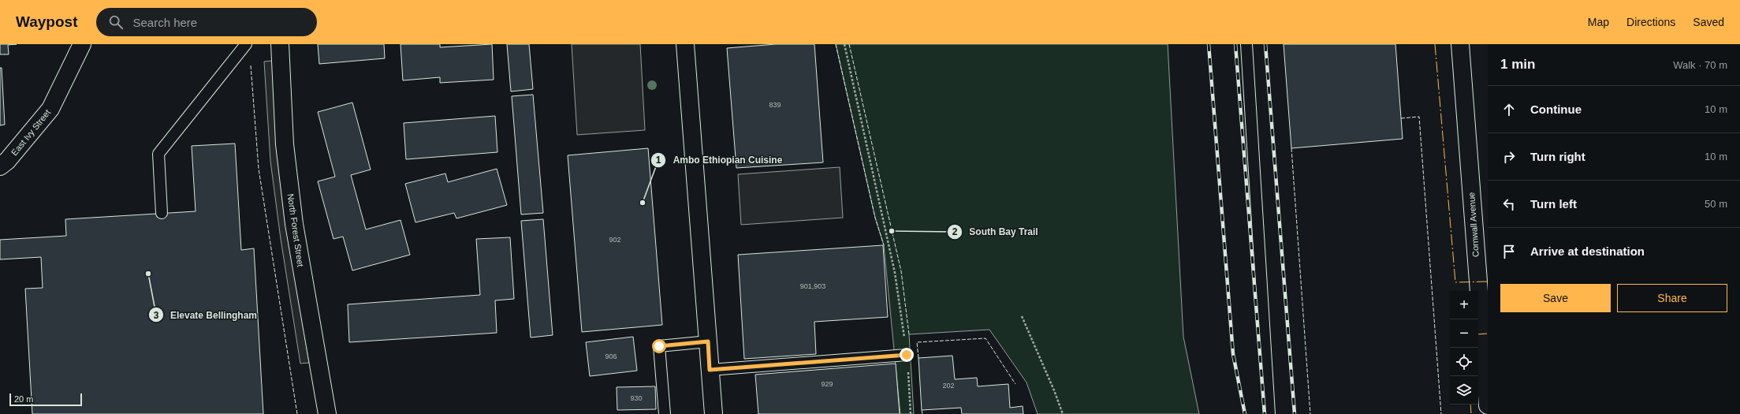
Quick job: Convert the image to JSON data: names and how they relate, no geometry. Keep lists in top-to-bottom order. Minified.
{"streets":{"main road":["East Ivy Street","Cornwall Avenue","North Forest Street"]},"places":["Ambo Ethiopian Cuisine","South Bay Trail","Elevate Bellingham"],"house_numbers":["839","902","901,903","906","929","202","930"],"scale_bar":"20 m","page":{"header":"Waypost","search":"Search here","nav":["Map","Directions","Saved"],"heading":["1 min","Walk · 70 m"],"list":[["Continue","10 m"],["Turn right","10 m"],["Turn left","50 m"],"Arrive at destination"],"buttons":["Save","Share"],"map_buttons":["+","−"],"scale":"20 m"}}
